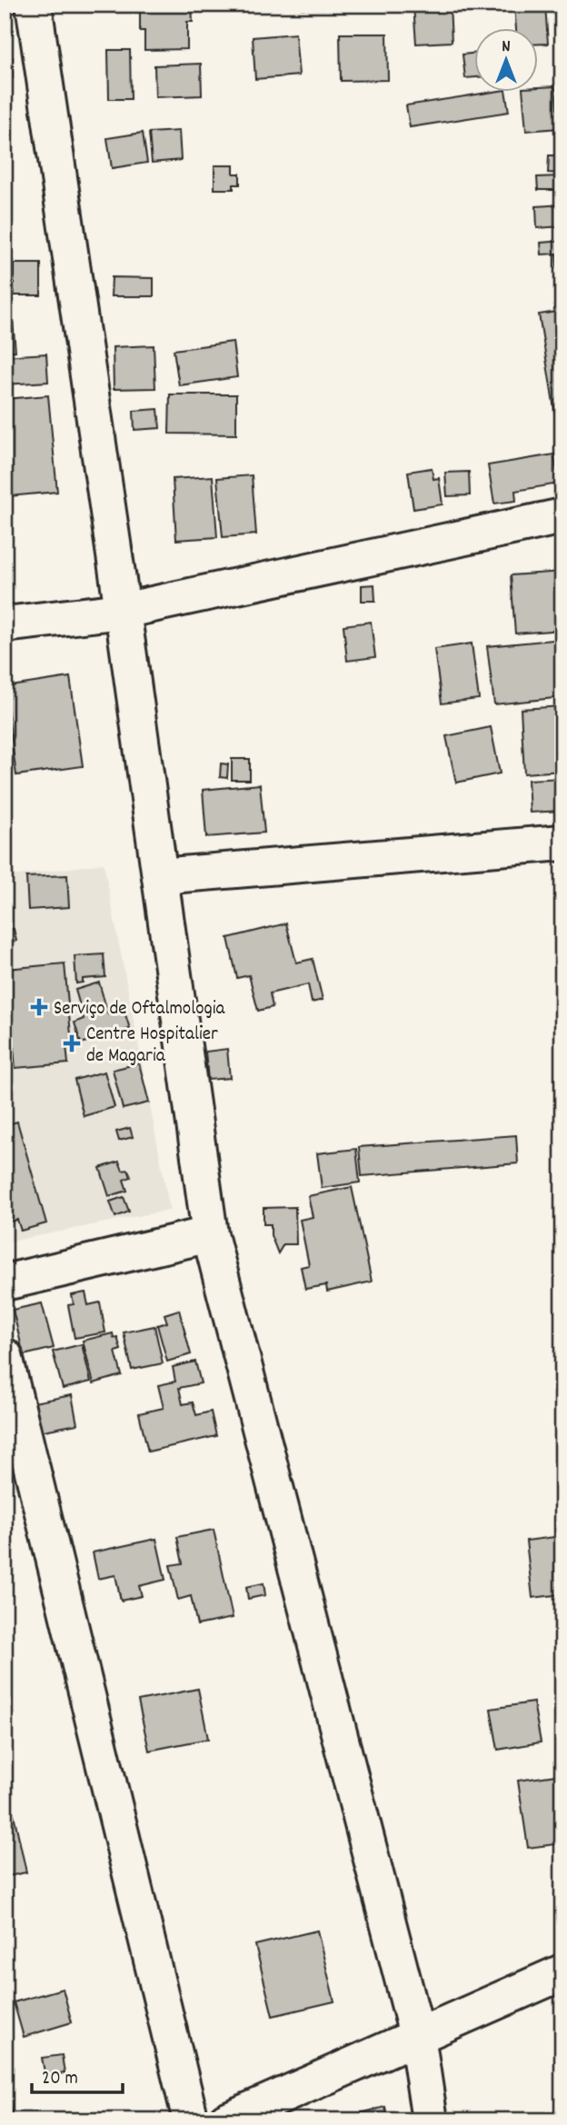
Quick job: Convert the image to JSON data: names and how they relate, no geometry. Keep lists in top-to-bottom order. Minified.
{"places":{"health":["Serviço de Oftalmologia","Centre Hospitalier de Magaria"]},"scale_bar":"20 m","north":"top"}
